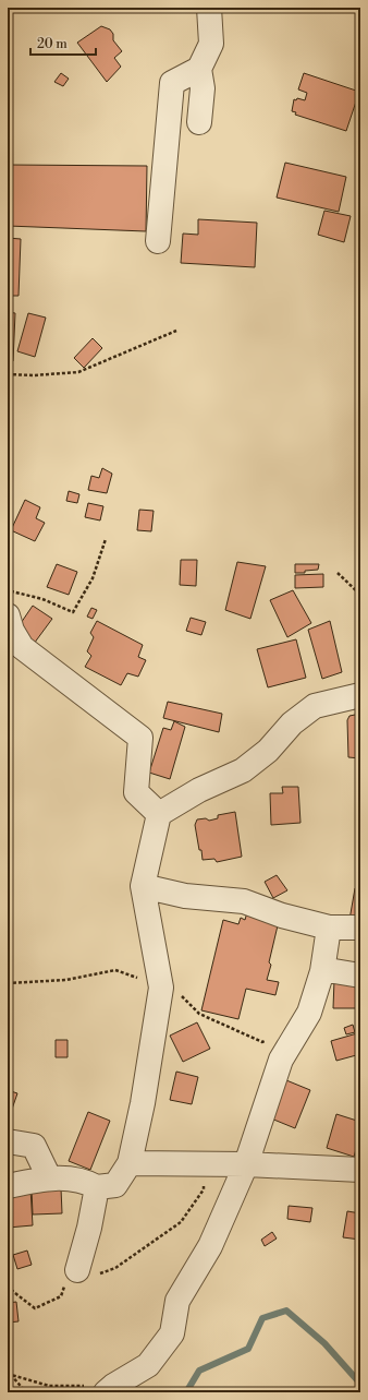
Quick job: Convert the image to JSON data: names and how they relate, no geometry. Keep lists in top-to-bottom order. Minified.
{"scale_bar":"20 m"}
